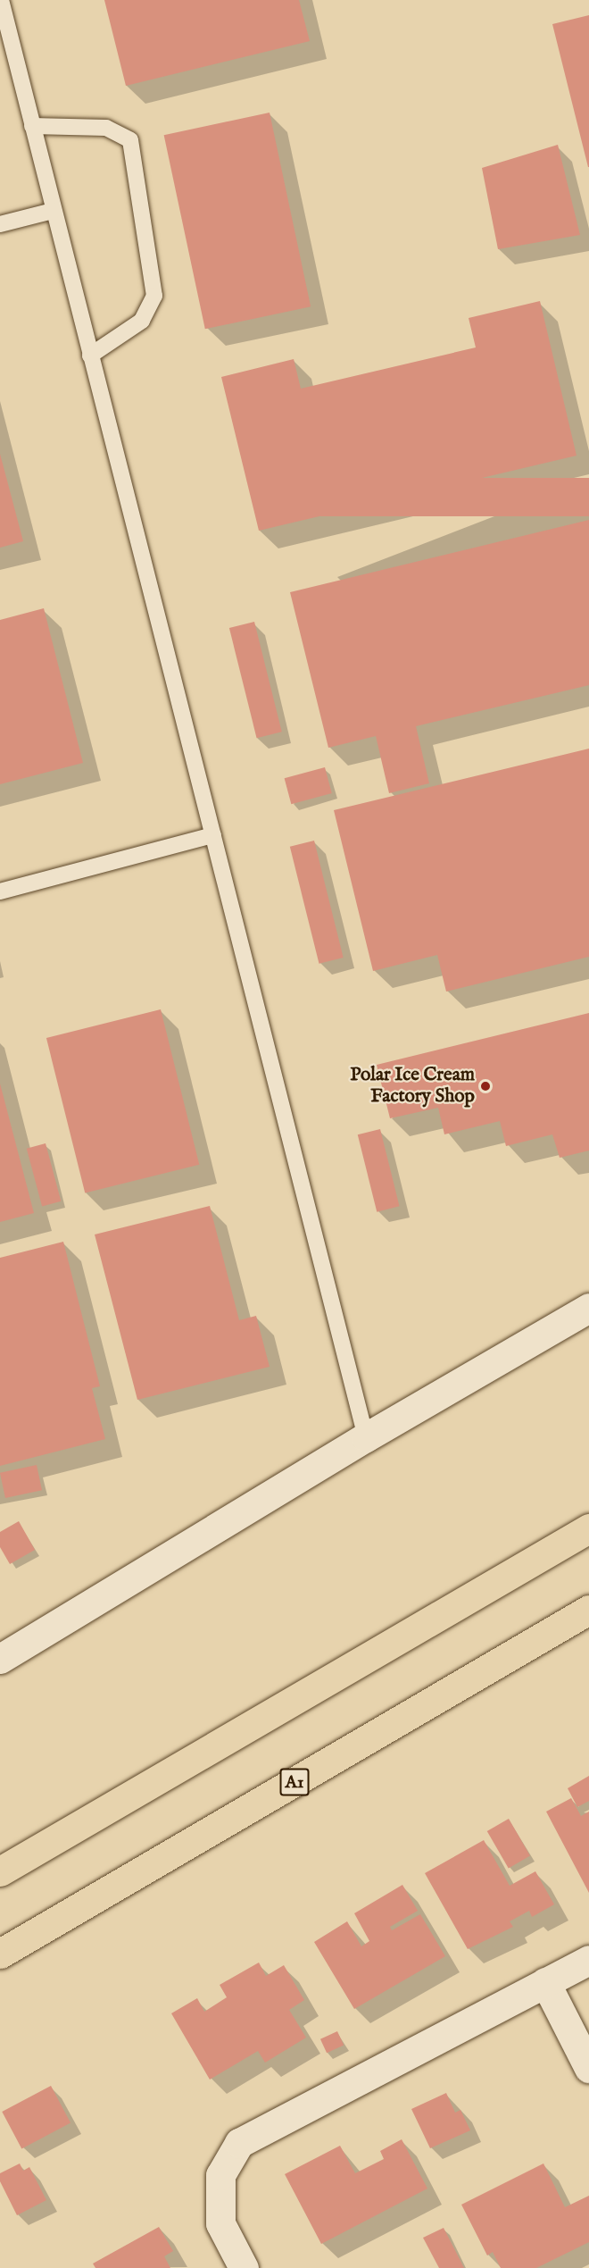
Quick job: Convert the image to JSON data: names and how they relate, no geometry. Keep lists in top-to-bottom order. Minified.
{"streets":{"highway":["A1"]},"places":["Polar Ice Cream Factory Shop"]}
